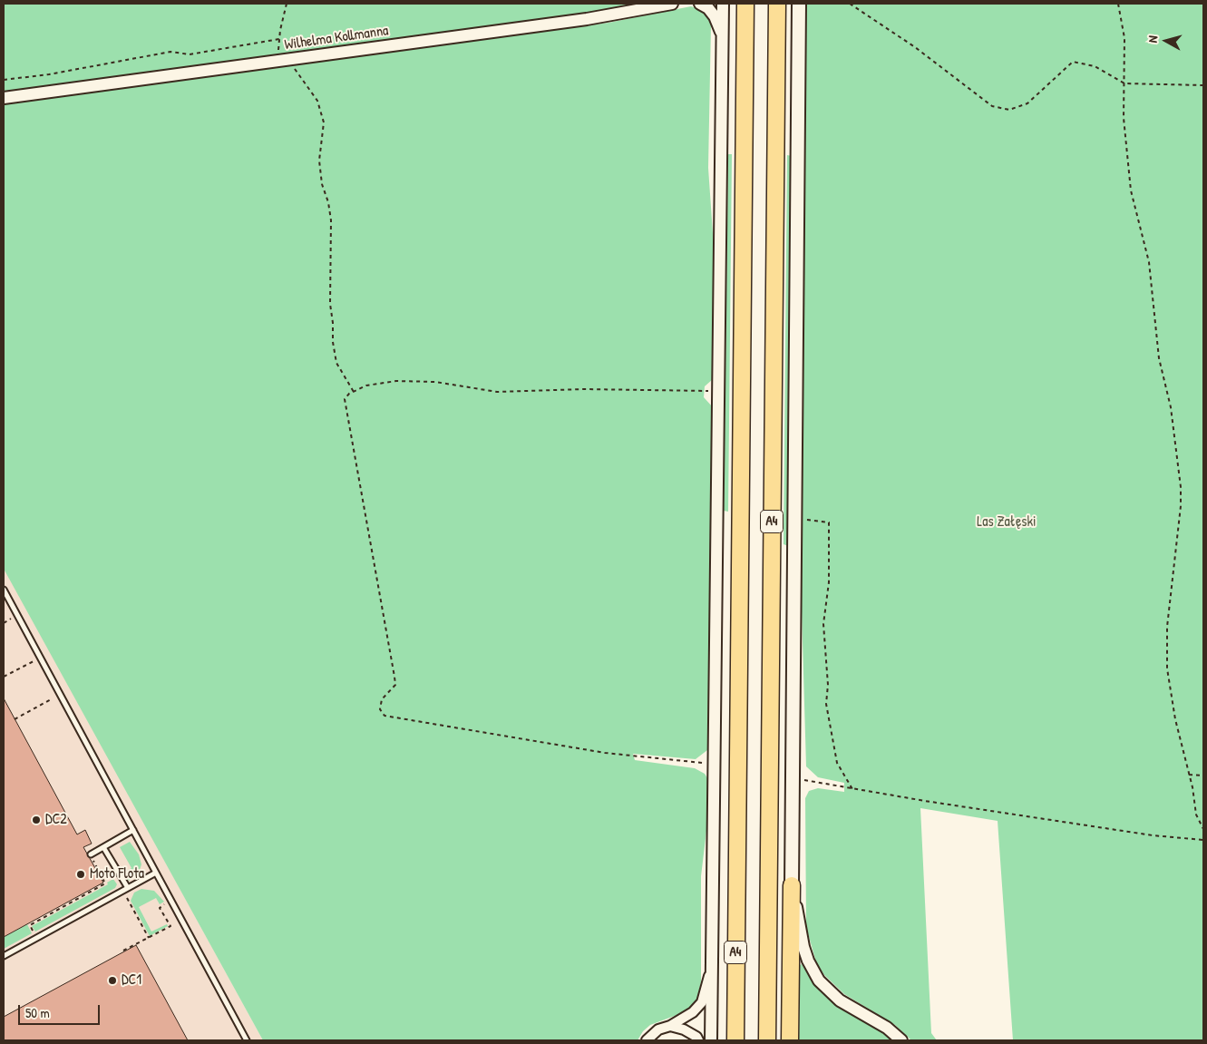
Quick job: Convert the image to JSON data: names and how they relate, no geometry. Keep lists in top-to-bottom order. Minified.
{"streets":{"highway":["A4"],"street":["Wilhelma Kollmanna"]},"parks":["Las Załęski"],"places":["DC2","Moto Flota","DC1"],"scale_bar":"50 m","north":"left"}
